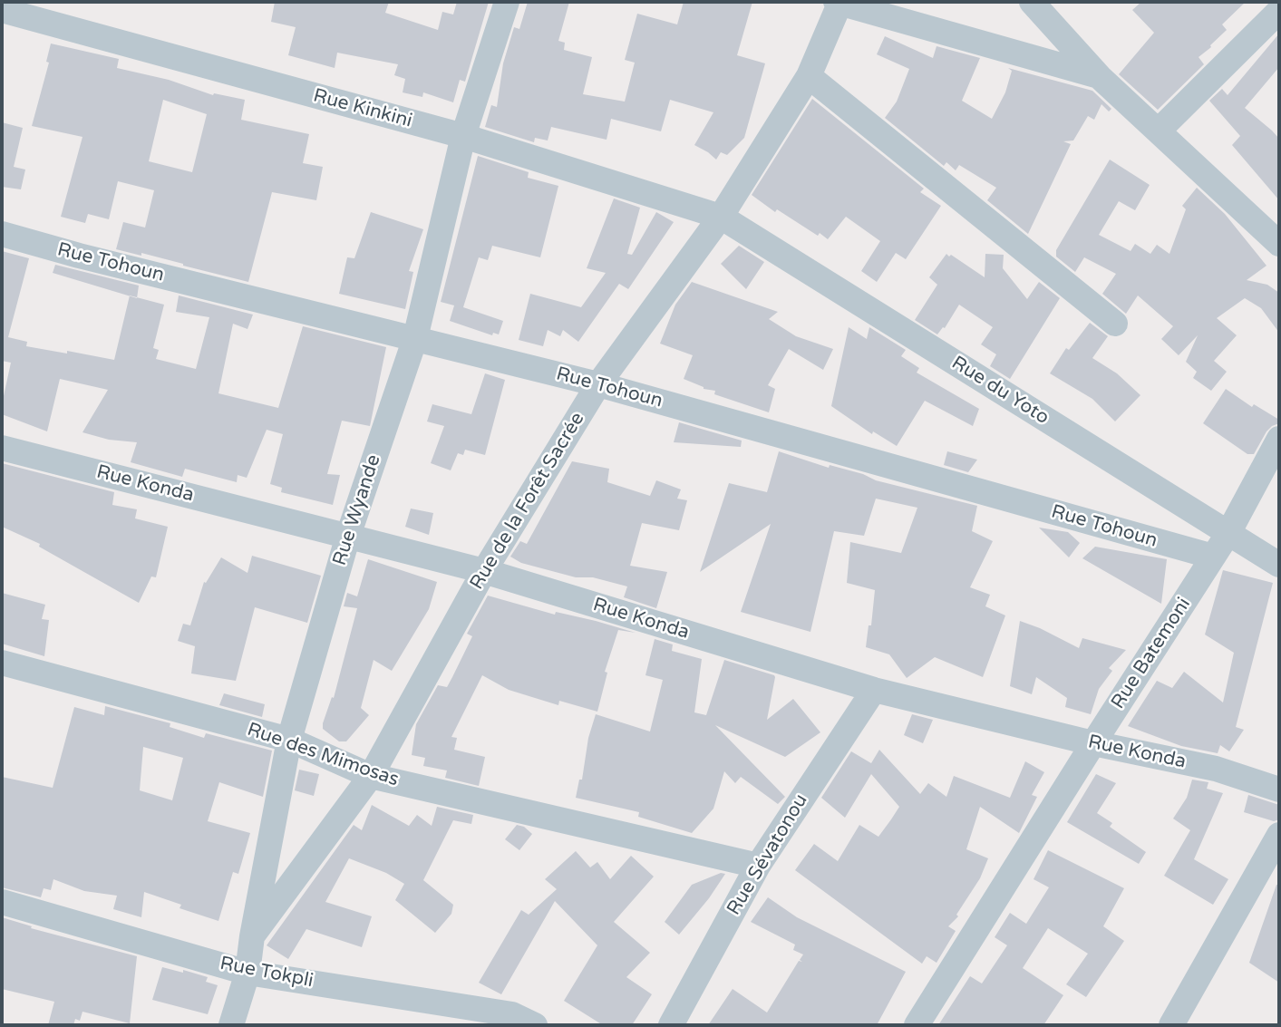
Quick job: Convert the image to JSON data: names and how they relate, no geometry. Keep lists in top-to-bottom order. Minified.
{"streets":{"street":["Rue Kinkini","Rue Tohoun","Rue du Yoto","Rue Konda","Rue de la Forêt Sacrée","Rue Wyande","Rue Batemoni","Rue des Mimosas","Rue Sévatonou","Rue Tokpli"]},"crossings":[["Rue Kinkini","Rue du Yoto"],["Rue Kinkini","Rue de la Forêt Sacrée"],["Rue Kinkini","Rue Wyande"],["Rue Tohoun","Rue de la Forêt Sacrée"],["Rue Tohoun","Rue Wyande"],["Rue Tohoun","Rue Batemoni"],["Rue du Yoto","Rue de la Forêt Sacrée"],["Rue du Yoto","Rue Batemoni"],["Rue Konda","Rue de la Forêt Sacrée"],["Rue Konda","Rue Wyande"],["Rue Konda","Rue Batemoni"],["Rue Konda","Rue Sévatonou"],["Rue de la Forêt Sacrée","Rue Wyande"],["Rue de la Forêt Sacrée","Rue des Mimosas"],["Rue Wyande","Rue des Mimosas"],["Rue Wyande","Rue Tokpli"],["Rue des Mimosas","Rue Sévatonou"]]}
